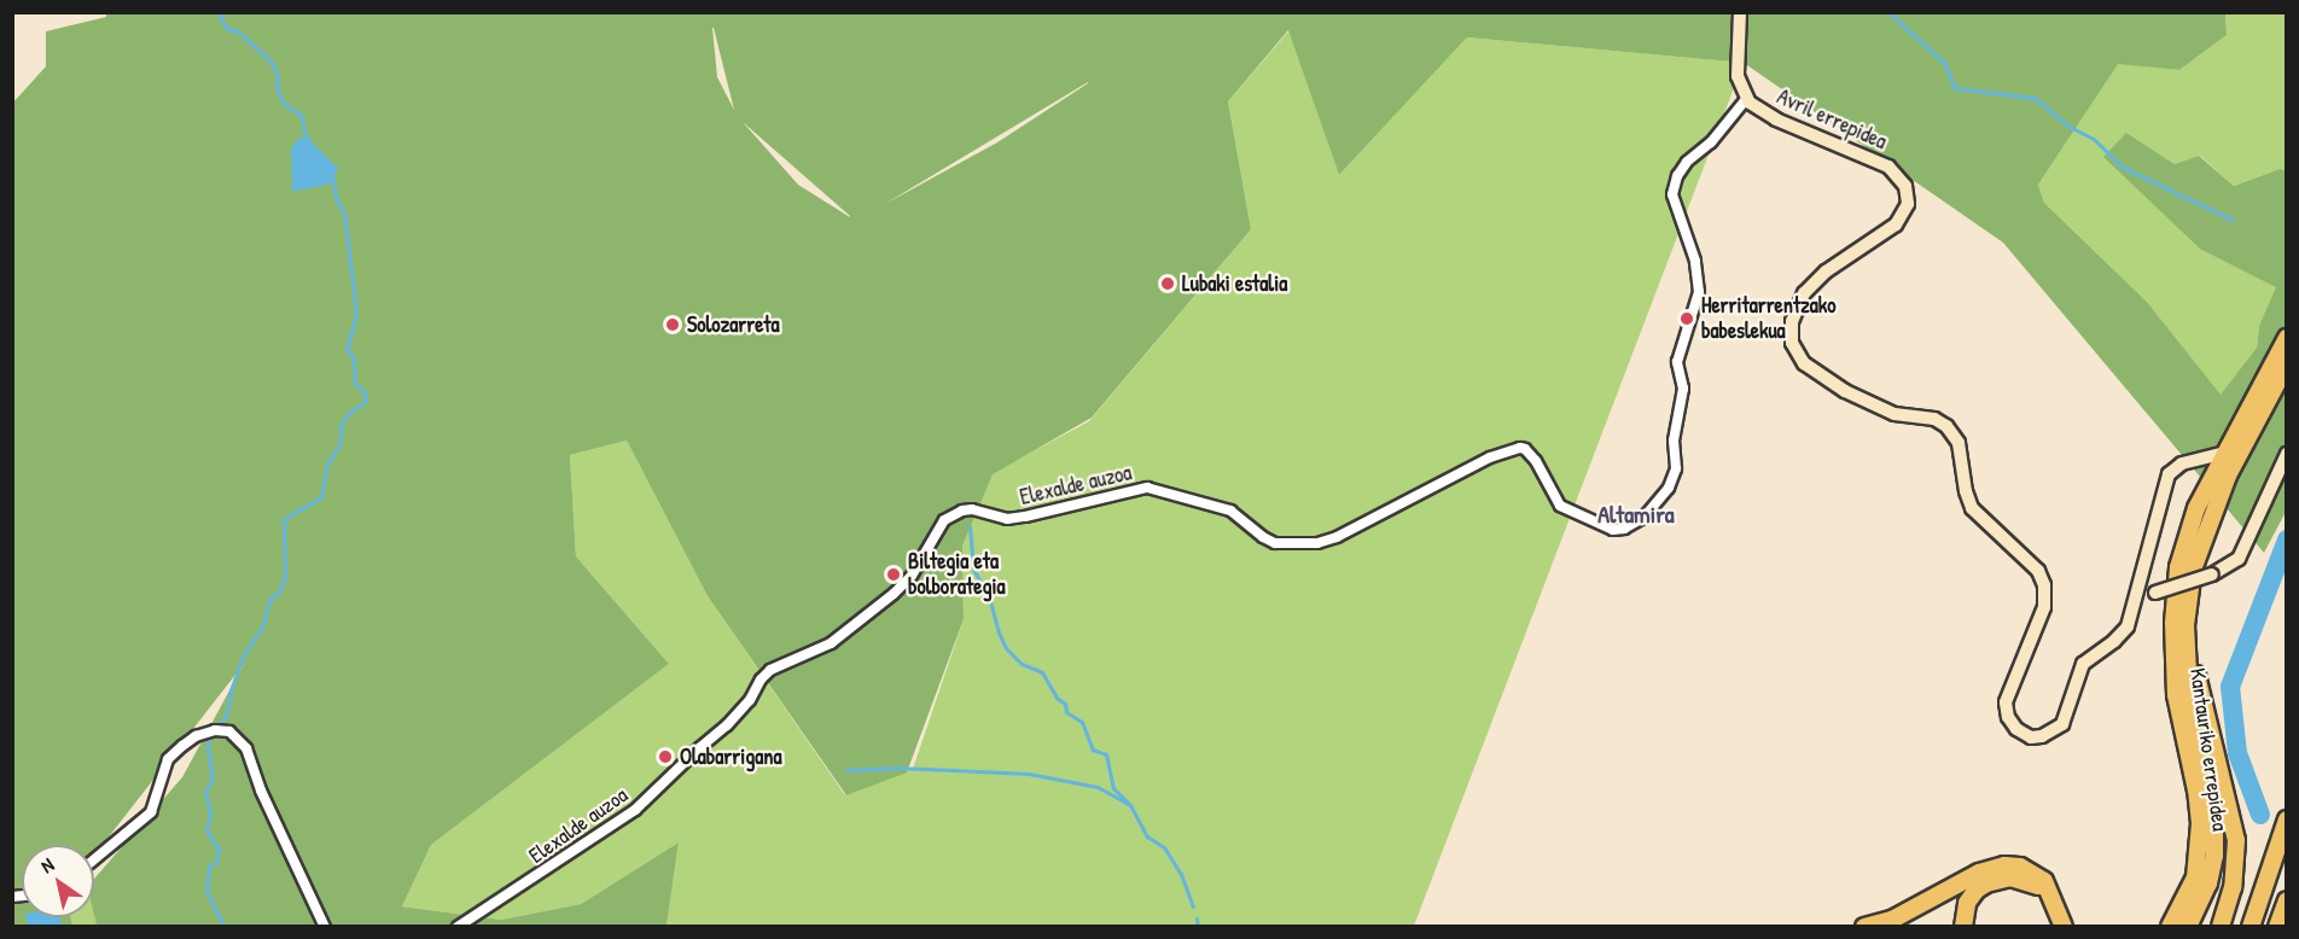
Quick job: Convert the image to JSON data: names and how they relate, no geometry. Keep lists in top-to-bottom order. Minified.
{"streets":{"highway":["Kantauriko errepidea"],"street":["Avril errepidea","Elexalde auzoa"]},"crossings":[["Avril errepidea","Elexalde auzoa"]],"districts":["Altamira"],"places":["Lubaki estalia","Herritarrentzako babeslekua","Solozarreta","Biltegia eta bolborategia","Olabarrigana"],"north":"top left"}
